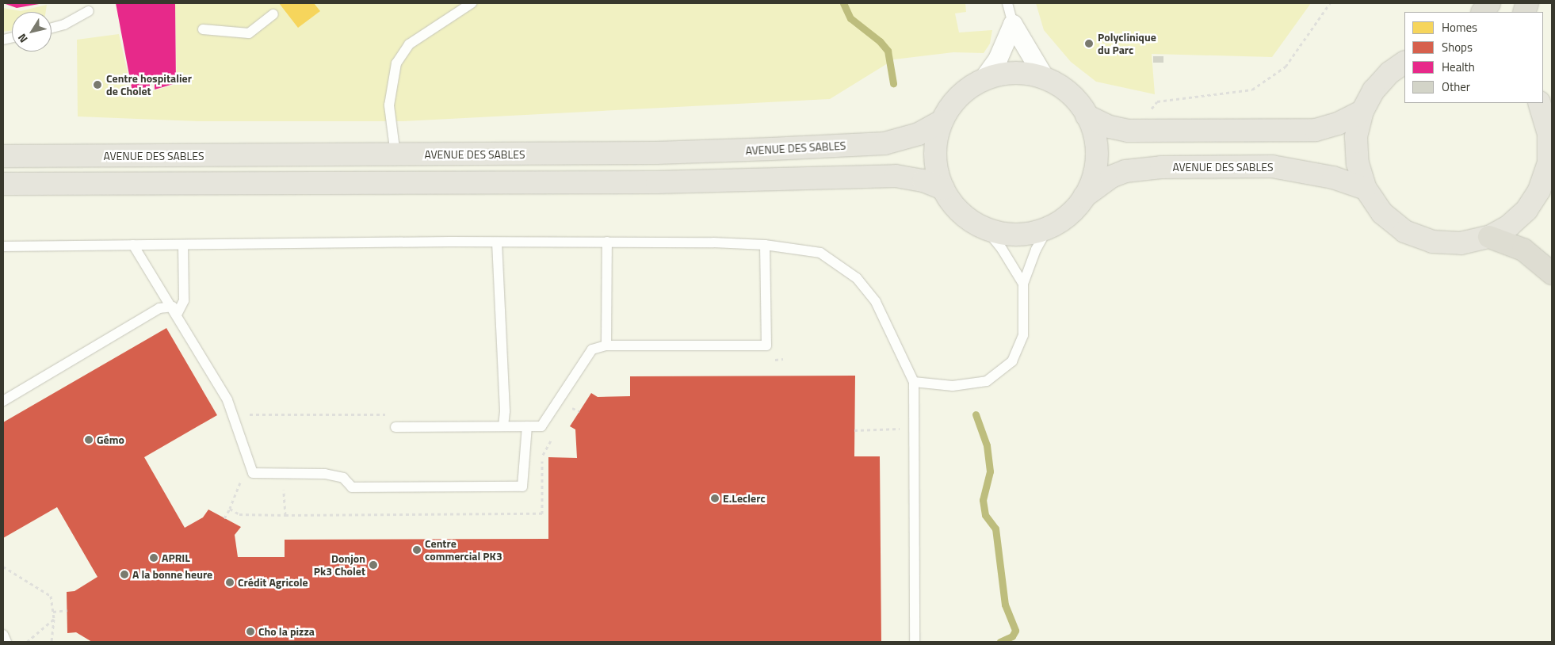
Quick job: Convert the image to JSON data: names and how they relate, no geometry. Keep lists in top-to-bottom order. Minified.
{"streets":{"main road":["AVENUE DES SABLES"]},"places":["Polyclinique du Parc","Centre hospitalier de Cholet","Gémo","E.Leclerc","Centre commercial PK3","APRIL","Donjon Pk3 Cholet","A la bonne heure","Crédit Agricole","Cho la pizza"],"legend":["Homes","Shops","Health","Other"],"north":"bottom left"}
